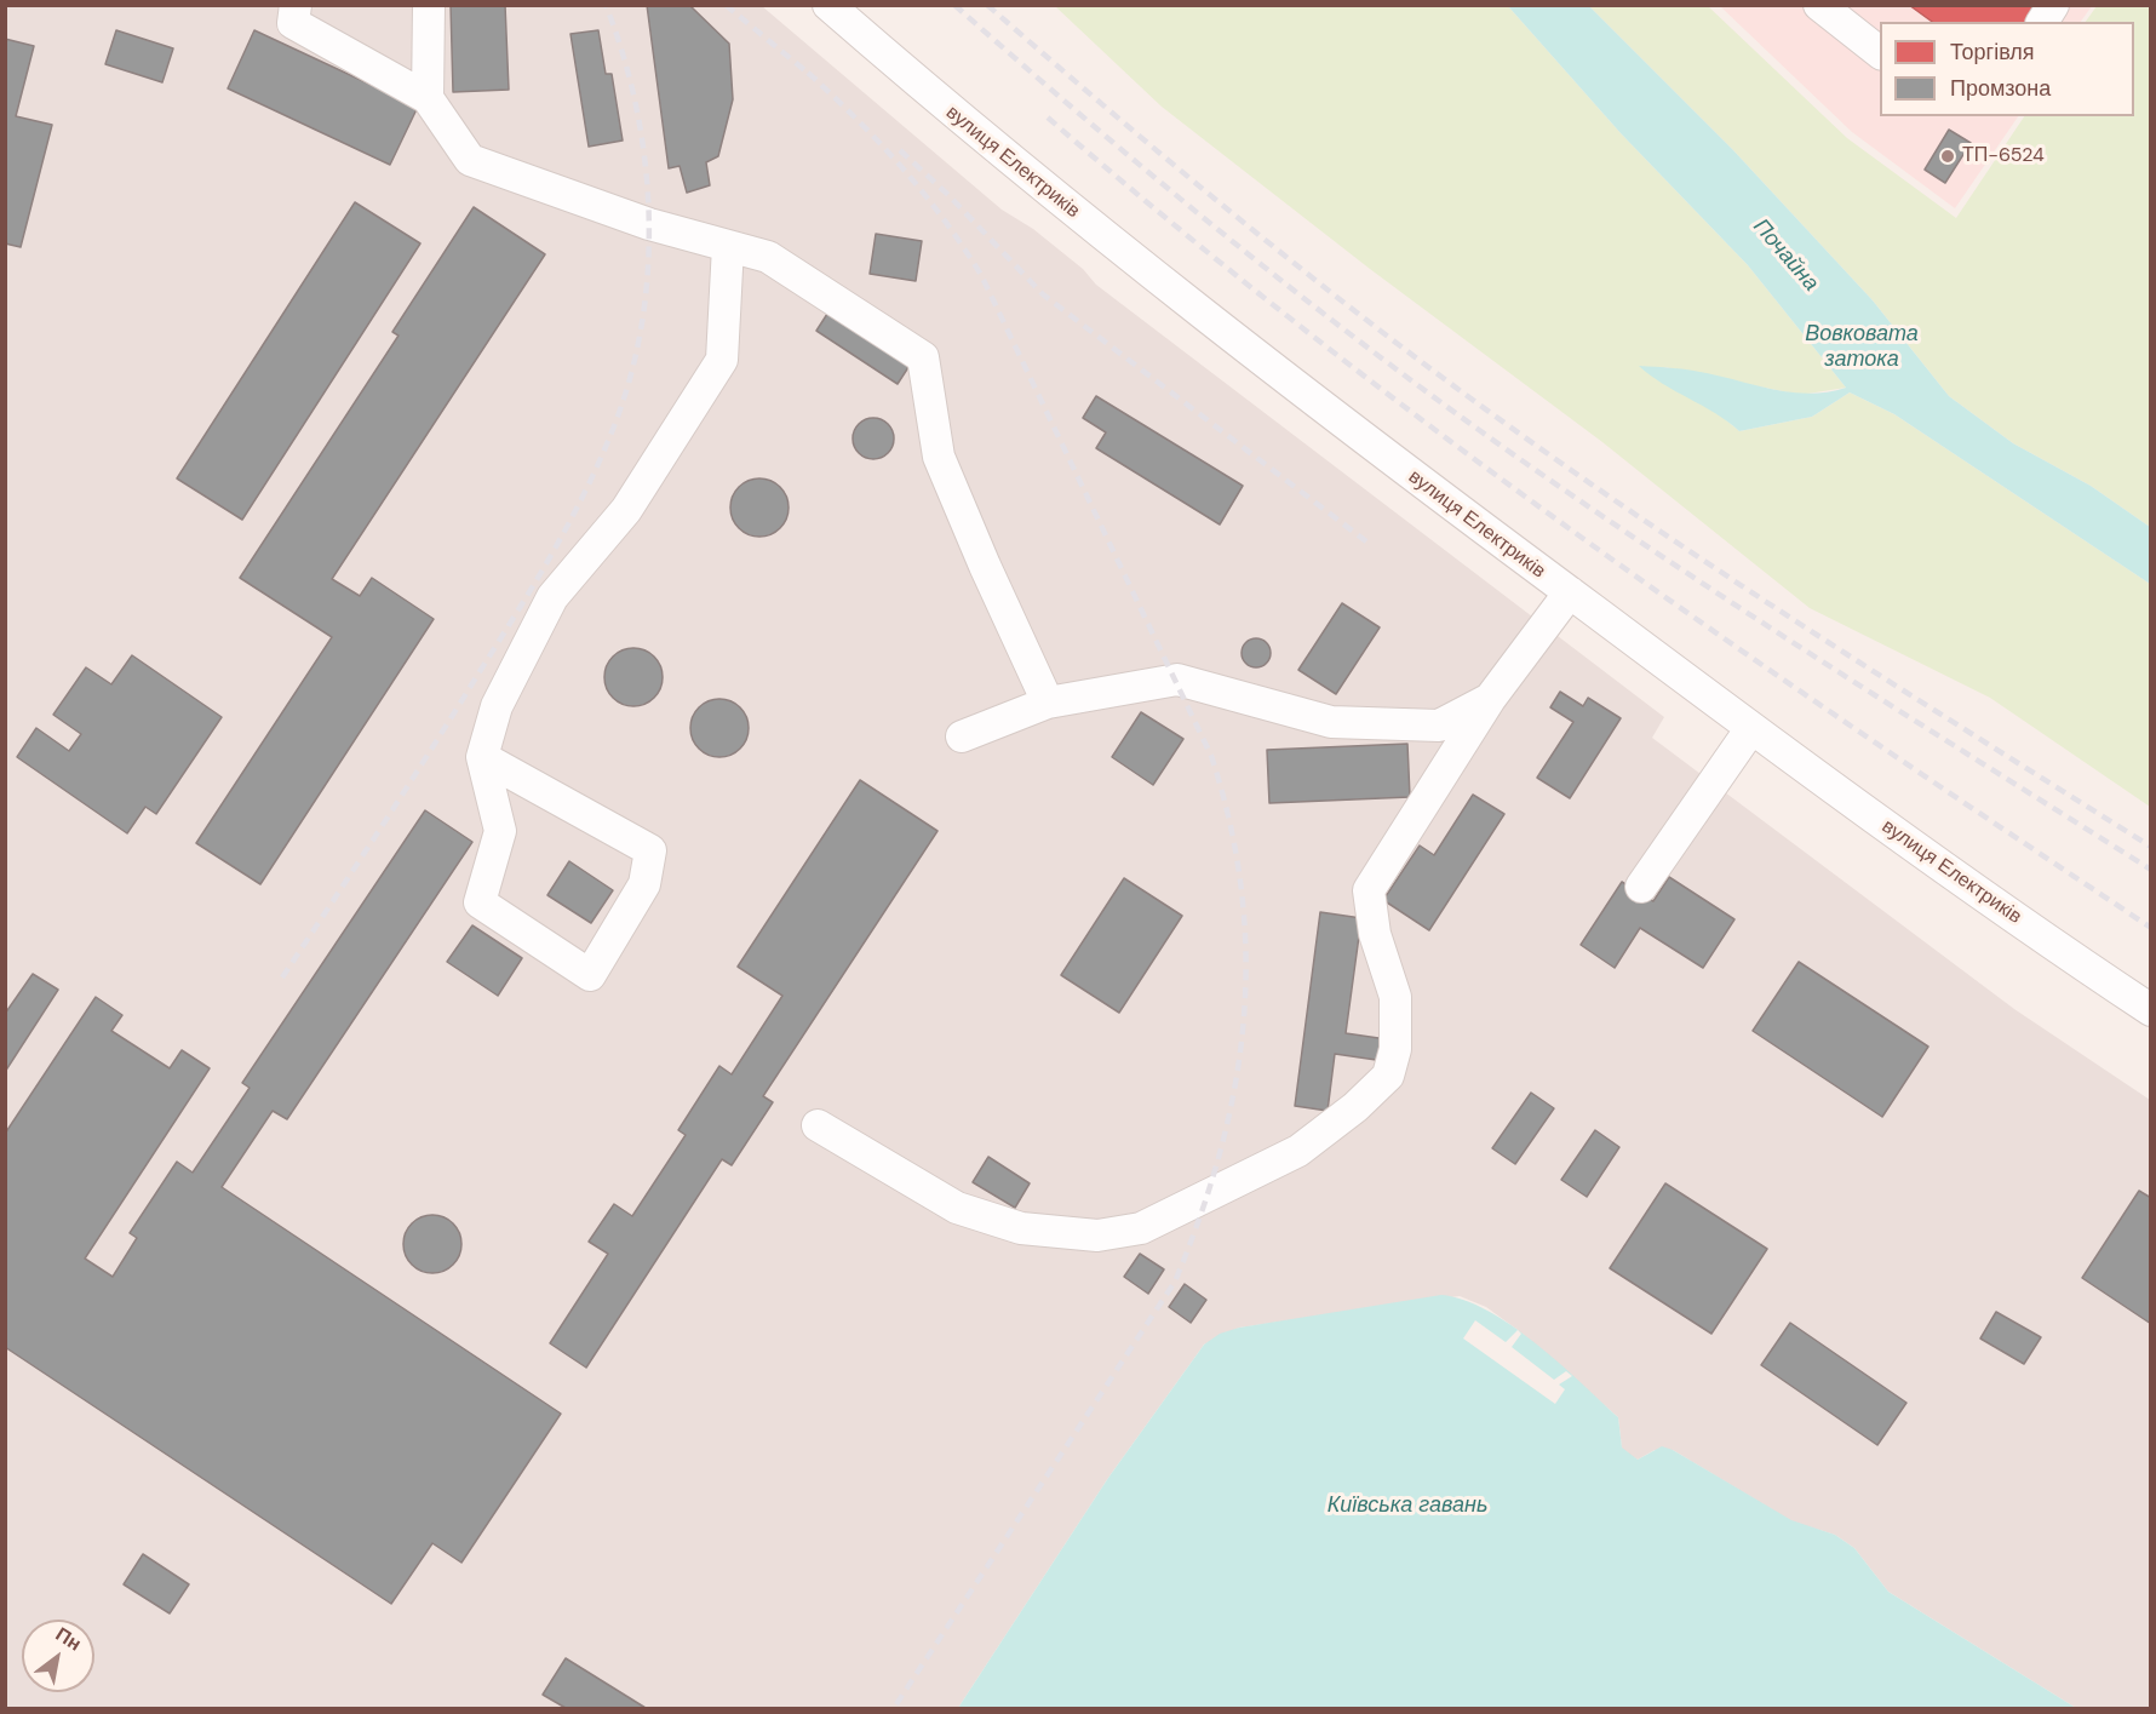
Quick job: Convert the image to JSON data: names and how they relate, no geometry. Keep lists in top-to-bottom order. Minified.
{"streets":{"street":["вулиця Електриків"]},"water":["Почайна","Вовковата затока","Київська гавань"],"places":["ТП-6524"],"legend":["Торгівля","Промзона"],"north":"top right"}
